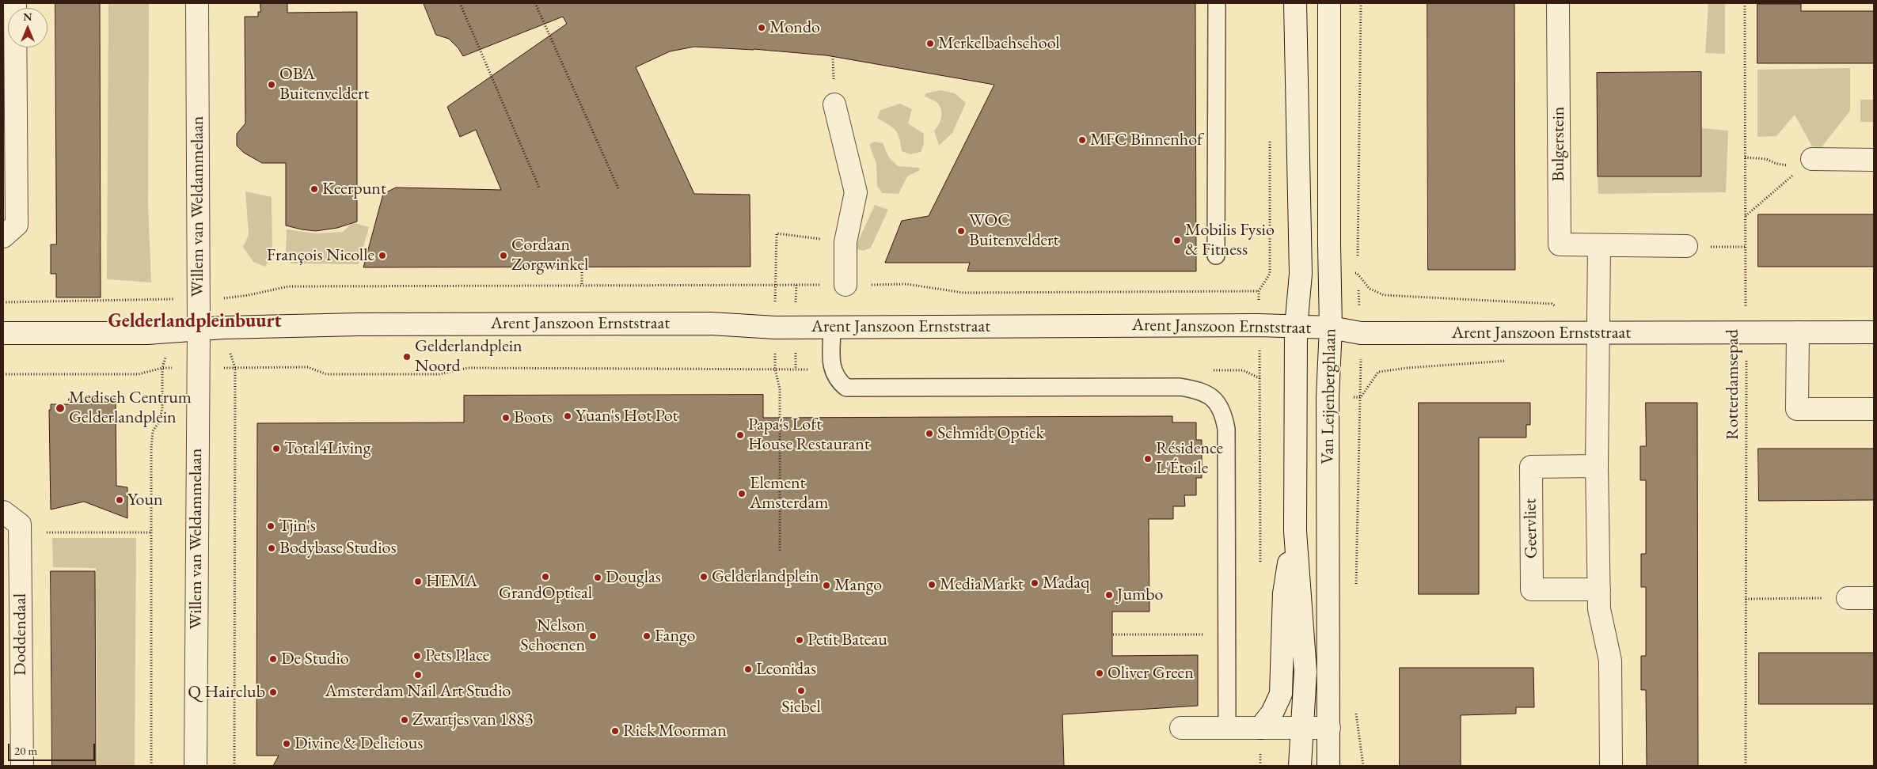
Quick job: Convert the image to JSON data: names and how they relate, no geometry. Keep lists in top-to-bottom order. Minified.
{"streets":{"street":["Bulgerstein","Willem van Weldammelaan","Arent Janszoon Ernststraat","Van Leijenberghlaan","Geervliet","Doddendaal"],"path":["Rotterdamsepad"]},"crossings":[["Willem van Weldammelaan","Arent Janszoon Ernststraat"],["Arent Janszoon Ernststraat","Rotterdamsepad"],["Arent Janszoon Ernststraat","Van Leijenberghlaan"]],"districts":["Gelderlandpleinbuurt"],"places":["Mondo","Merkelbachschool","OBA Buitenveldert","MFC Binnenhof","Keerpunt","WOC Buitenveldert","Mobilis Fysio & Fitness","François Nicolle","Cordaan Zorgwinkel","Gelderlandplein Noord","Medisch Centrum Gelderlandplein","Yuan's Hot Pot","Boots","Schmidt Optiek","Papa's Loft House Restaurant","Total4Living","Résidence L'Étoile","Element Amsterdam","Youn","Tjin's","Bodybase Studios","GrandOptical","Gelderlandplein","Douglas","HEMA","Madaq","MediaMarkt","Mango","Jumbo","Nelson Schoenen","Fango","Petit Bateau","Pets Place","De Studio","Leonidas","Oliver Green","Amsterdam Nail Art Studio","Siebel","Q Hairclub","Zwartjes van 1883","Rick Moorman","Divine & Delicious"],"scale_bar":"20 m","north":"top"}
